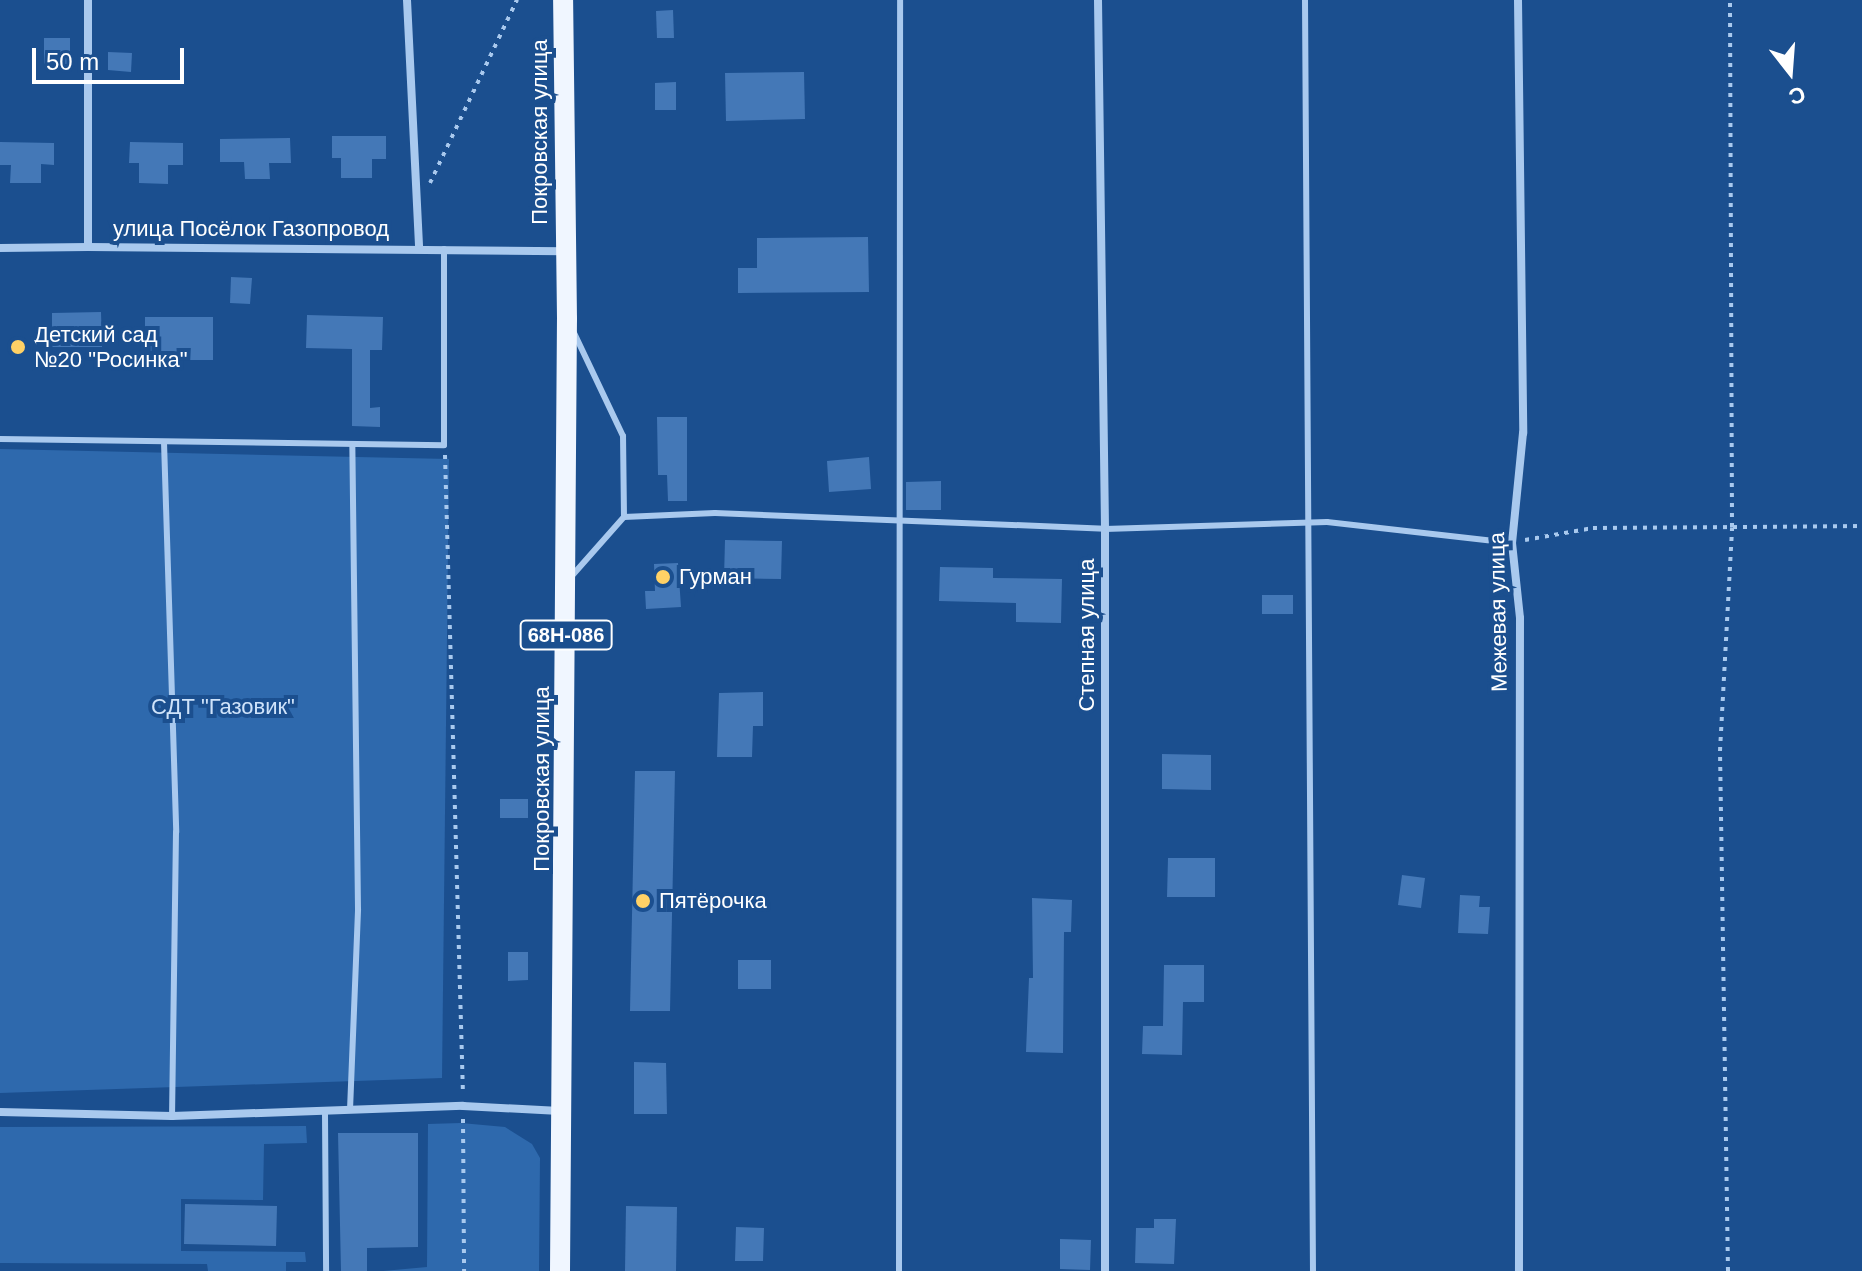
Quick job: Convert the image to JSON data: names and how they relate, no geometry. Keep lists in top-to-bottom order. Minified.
{"streets":{"main road":["Покровская улица","68Н-086"],"street":["улица Посёлок Газопровод","Межевая улица","Степная улица"]},"crossings":[["Покровская улица","улица Посёлок Газопровод"]],"parks":["СДТ \"Газовик\""],"places":["Детский сад №20 \"Росинка\"","Гурман","Пятёрочка"],"scale_bar":"50 m","north":"bottom"}
